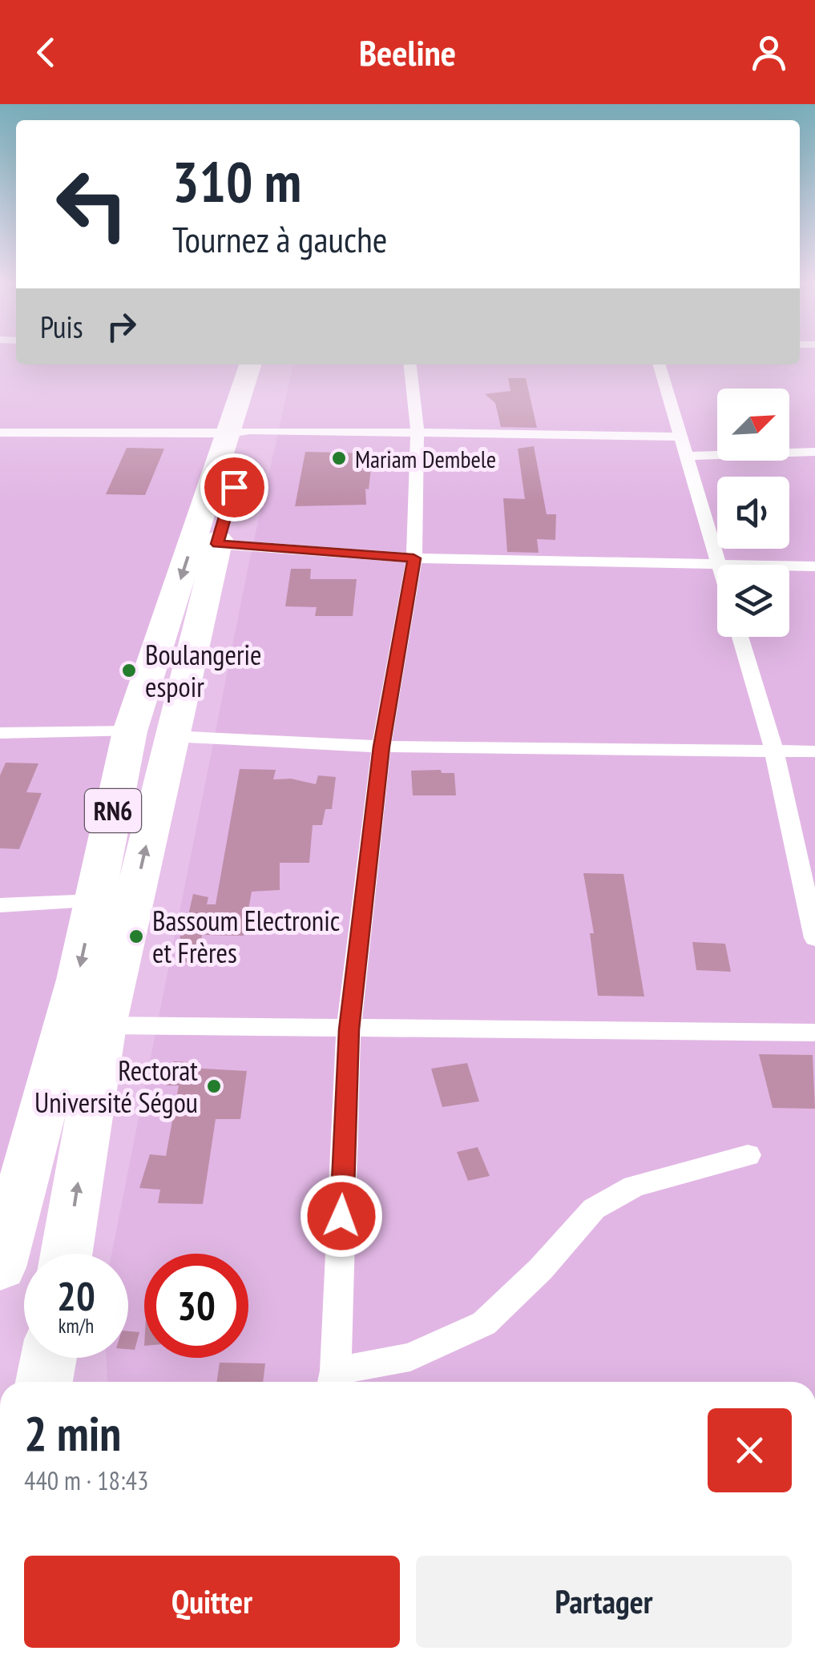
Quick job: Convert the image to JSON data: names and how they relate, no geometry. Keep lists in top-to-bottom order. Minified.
{"streets":{"highway":["RN6"]},"places":["Mariam Dembele","Boulangerie espoir","Bassoum Electronic et Frères","Rectorat Université Ségou"],"north":"top right","page":{"header":"Beeline","turn":["310 m","Tournez à gauche"],"then":"Puis","speed":"20 km/h","limit":"30","heading":["2 min","440 m · 18:43"],"buttons":["Quitter","Partager"]}}
